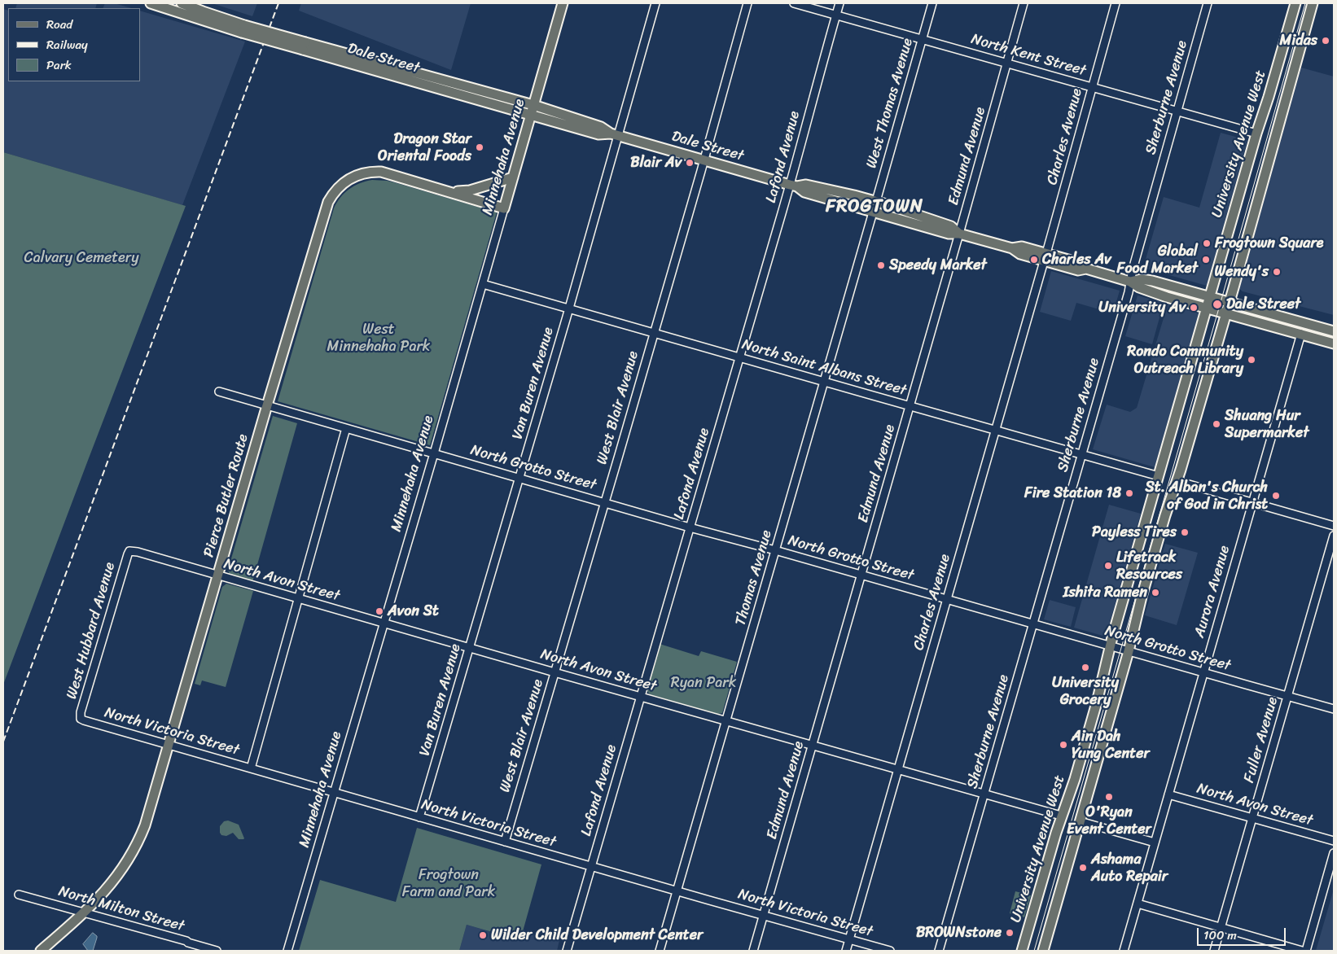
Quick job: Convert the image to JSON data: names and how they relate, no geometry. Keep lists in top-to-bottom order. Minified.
{"streets":{"main road":["Dale Street","University Avenue West","Minnehaha Avenue","Pierce Butler Route"],"street":["North Kent Street","Sherburne Avenue","West Thomas Avenue","Charles Avenue","Edmund Avenue","Lafond Avenue","North Saint Albans Street","Van Buren Avenue","West Blair Avenue","North Grotto Street","Thomas Avenue","North Avon Street","Aurora Avenue","West Hubbard Avenue","North Victoria Street","Fuller Avenue","North Milton Street"]},"crossings":[["North Kent Street","Sherburne Avenue"],["North Kent Street","West Thomas Avenue"],["North Kent Street","Charles Avenue"],["North Kent Street","University Avenue West"],["North Kent Street","Edmund Avenue"],["North Kent Street","Lafond Avenue"],["Dale Street","Sherburne Avenue"],["Dale Street","West Thomas Avenue"],["Dale Street","Charles Avenue"],["Dale Street","University Avenue West"],["Dale Street","Edmund Avenue"],["Dale Street","Minnehaha Avenue"],["Dale Street","Lafond Avenue"],["Dale Street","Van Buren Avenue"],["Dale Street","West Blair Avenue"],["Dale Street","Thomas Avenue"],["Dale Street","Aurora Avenue"],["Sherburne Avenue","North Saint Albans Street"],["Sherburne Avenue","North Grotto Street"],["Sherburne Avenue","North Avon Street"],["West Thomas Avenue","Thomas Avenue"],["Charles Avenue","North Saint Albans Street"],["Charles Avenue","North Grotto Street"],["Charles Avenue","North Avon Street"],["Charles Avenue","North Victoria Street"],["University Avenue West","North Saint Albans Street"],["University Avenue West","North Grotto Street"],["University Avenue West","North Avon Street"],["Edmund Avenue","North Saint Albans Street"],["Edmund Avenue","North Grotto Street"],["Edmund Avenue","North Avon Street"],["Edmund Avenue","North Victoria Street"],["Minnehaha Avenue","North Saint Albans Street"],["Minnehaha Avenue","North Grotto Street"],["Minnehaha Avenue","Pierce Butler Route"],["Minnehaha Avenue","North Avon Street"],["Minnehaha Avenue","North Victoria Street"],["Lafond Avenue","North Saint Albans Street"],["Lafond Avenue","North Grotto Street"],["Lafond Avenue","North Avon Street"],["Lafond Avenue","North Victoria Street"],["North Saint Albans Street","Van Buren Avenue"],["North Saint Albans Street","West Blair Avenue"],["North Saint Albans Street","Thomas Avenue"],["Van Buren Avenue","North Grotto Street"],["Van Buren Avenue","North Avon Street"],["Van Buren Avenue","North Victoria Street"],["West Blair Avenue","North Grotto Street"],["West Blair Avenue","North Avon Street"],["West Blair Avenue","North Victoria Street"],["North Grotto Street","Pierce Butler Route"],["North Grotto Street","Thomas Avenue"],["North Grotto Street","Aurora Avenue"],["North Grotto Street","Fuller Avenue"],["Pierce Butler Route","North Avon Street"],["Pierce Butler Route","North Victoria Street"],["Pierce Butler Route","North Milton Street"],["Thomas Avenue","North Avon Street"],["Thomas Avenue","North Victoria Street"],["North Avon Street","Aurora Avenue"],["North Avon Street","West Hubbard Avenue"],["North Avon Street","Fuller Avenue"],["West Hubbard Avenue","North Victoria Street"]],"districts":["FROGTOWN"],"parks":["Calvary Cemetery","West Minnehaha Park","Ryan Park","Frogtown Farm and Park"],"places":["Midas","Dragon Star Oriental Foods","Blair Av","Frogtown Square","Charles Av","Global Food Market","Speedy Market","Wendy's","Dale Street","University Av","Rondo Community Outreach Library","Shuang Hur Supermarket","Fire Station 18","St. Alban's Church of God in Christ","Payless Tires","Lifetrack Resources","Ishita Ramen","Avon St","University Grocery","Ain Dah Yung Center","O'Ryan Event Center","Ashama Auto Repair","BROWNstone","Wilder Child Development Center"],"legend":["Road","Railway","Park"],"scale_bar":"100 m"}
